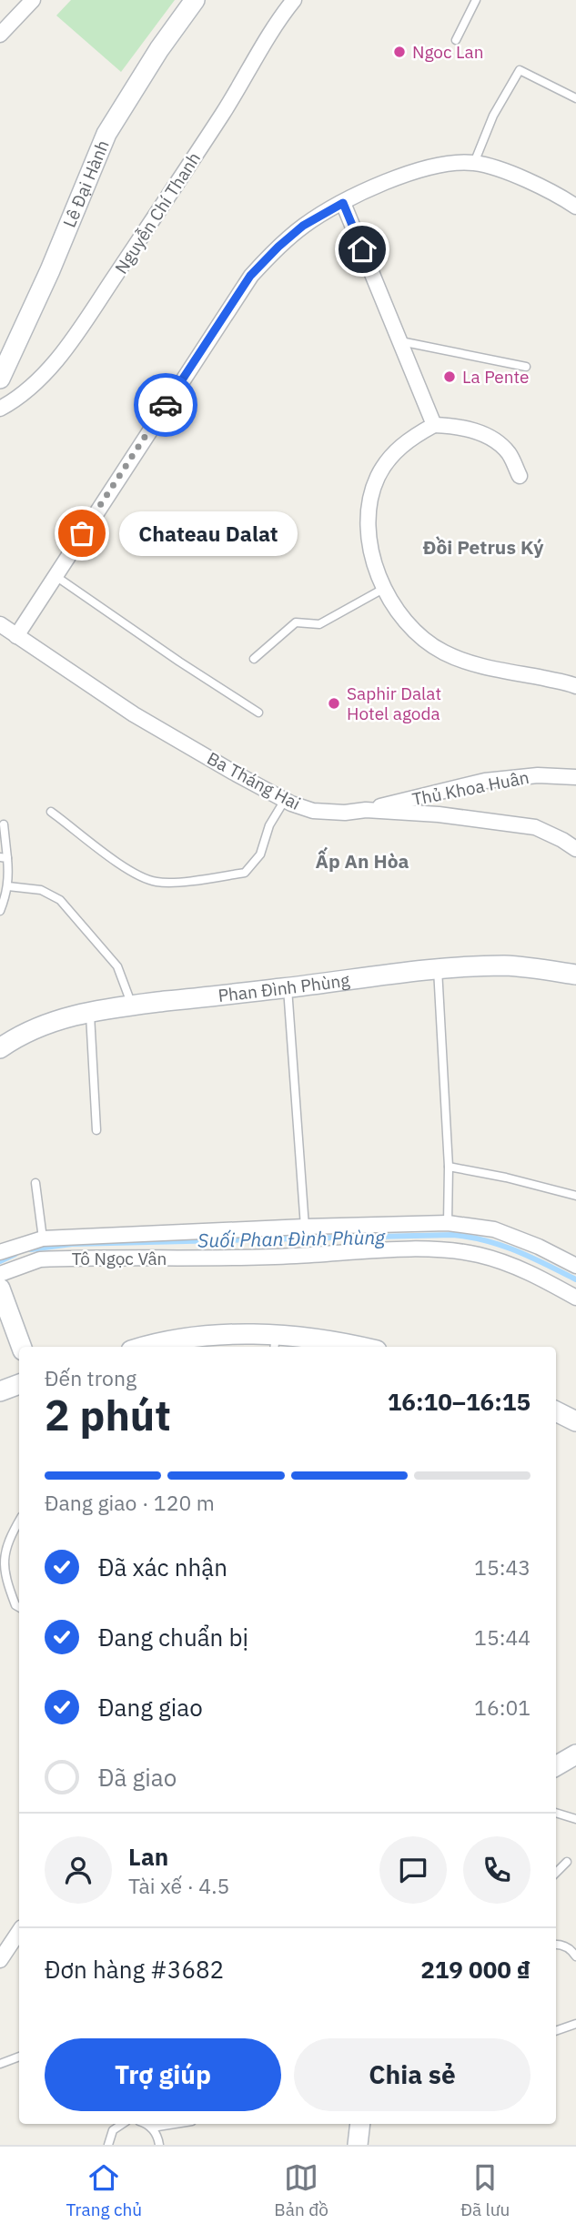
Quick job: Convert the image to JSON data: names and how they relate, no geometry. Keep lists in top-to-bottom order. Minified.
{"streets":{"street":["Lê Đại Hành","Nguyễn Chí Thanh","Ba Tháng Hai","Thủ Khoa Huân","Phan Đình Phùng","Tô Ngọc Vân"]},"crossings":[["Ba Tháng Hai","Thủ Khoa Huân"]],"districts":["Đồi Petrus Ký","Ấp An Hòa"],"water":["Suối Phan Đình Phùng"],"places":["Ngoc Lan","La Pente","Chateau Dalat","Saphir Dalat Hotel agoda"],"page":{"bubble":"Chateau Dalat","heading":["2 phút","Đến trong","16:10–16:15"],"panel":["Lan","Tài xế · 4.5","Đơn hàng #3682","219 000 ₫"],"bar":"Đang giao · 120 m","list":[["Đã xác nhận","15:43"],["Đang chuẩn bị","15:44"],["Đang giao","16:01"],"Đã giao"],"buttons":["Trợ giúp","Chia sẻ"],"tabs":["Trang chủ","Bản đồ","Đã lưu"]}}
